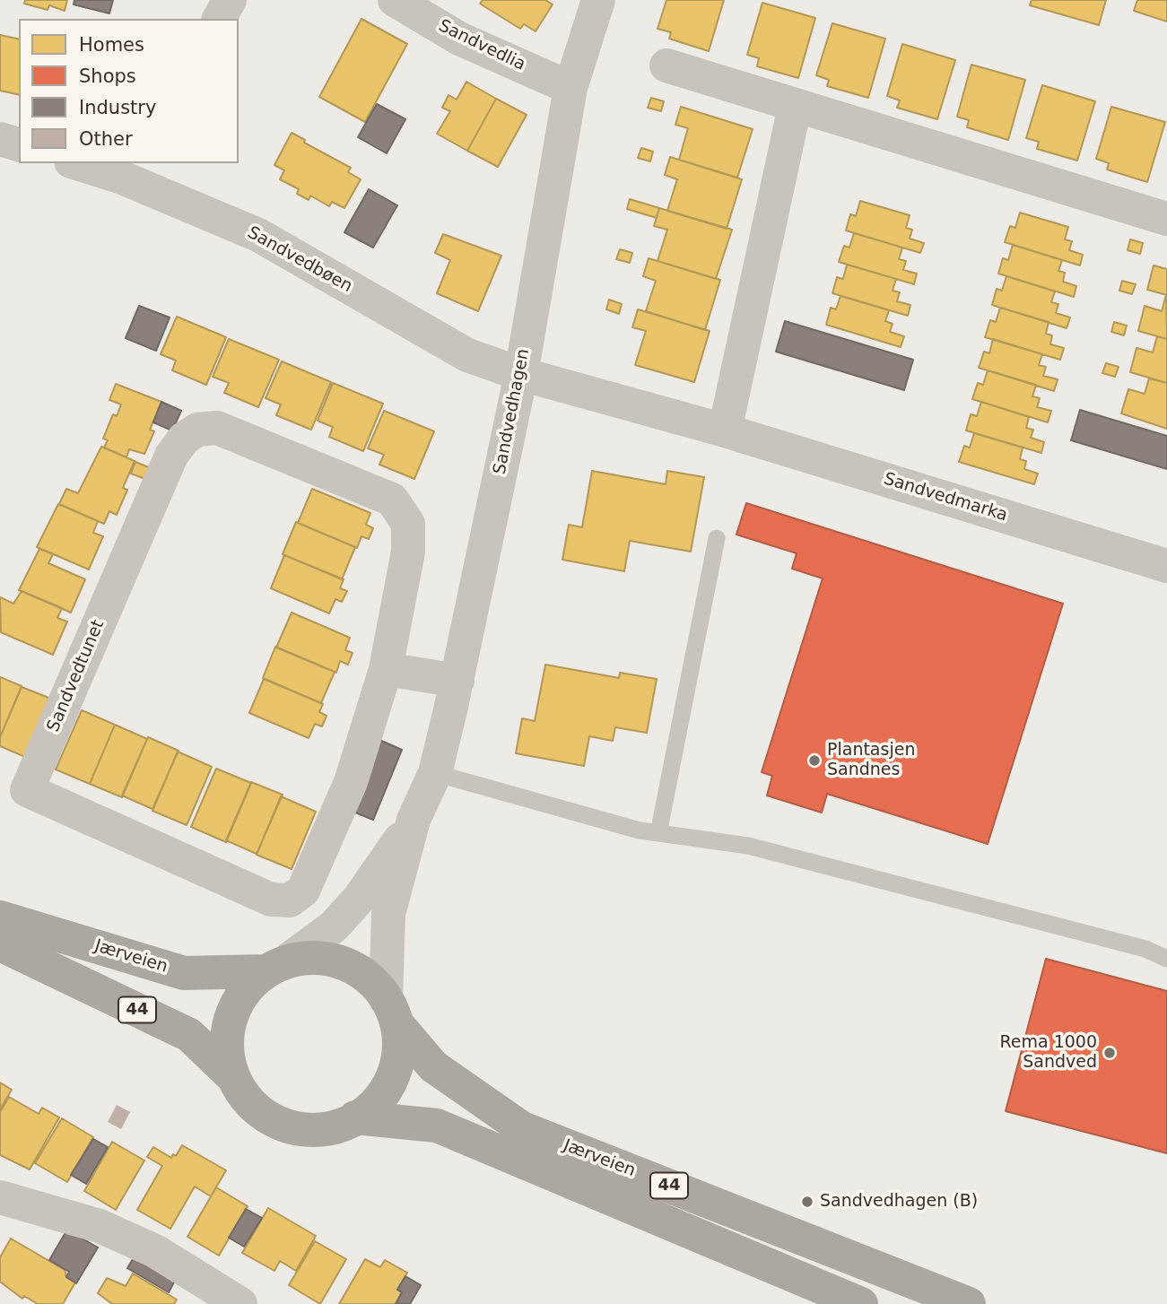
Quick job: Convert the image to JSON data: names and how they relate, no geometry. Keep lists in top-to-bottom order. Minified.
{"streets":{"main road":["Jærveien","44"],"street":["Sandvedlia","Sandvedbøen","Sandvedhagen","Sandvedmarka","Sandvedtunet"]},"crossings":[["Sandvedlia","Sandvedhagen"],["Sandvedbøen","Sandvedhagen"],["Sandvedbøen","Sandvedmarka"],["Sandvedhagen","Sandvedmarka"],["Sandvedhagen","Jærveien"],["Sandvedhagen","44"],["Jærveien","44"]],"places":["Plantasjen Sandnes","Rema 1000 Sandved","Sandvedhagen (B)"],"legend":["Homes","Shops","Industry","Other"]}
